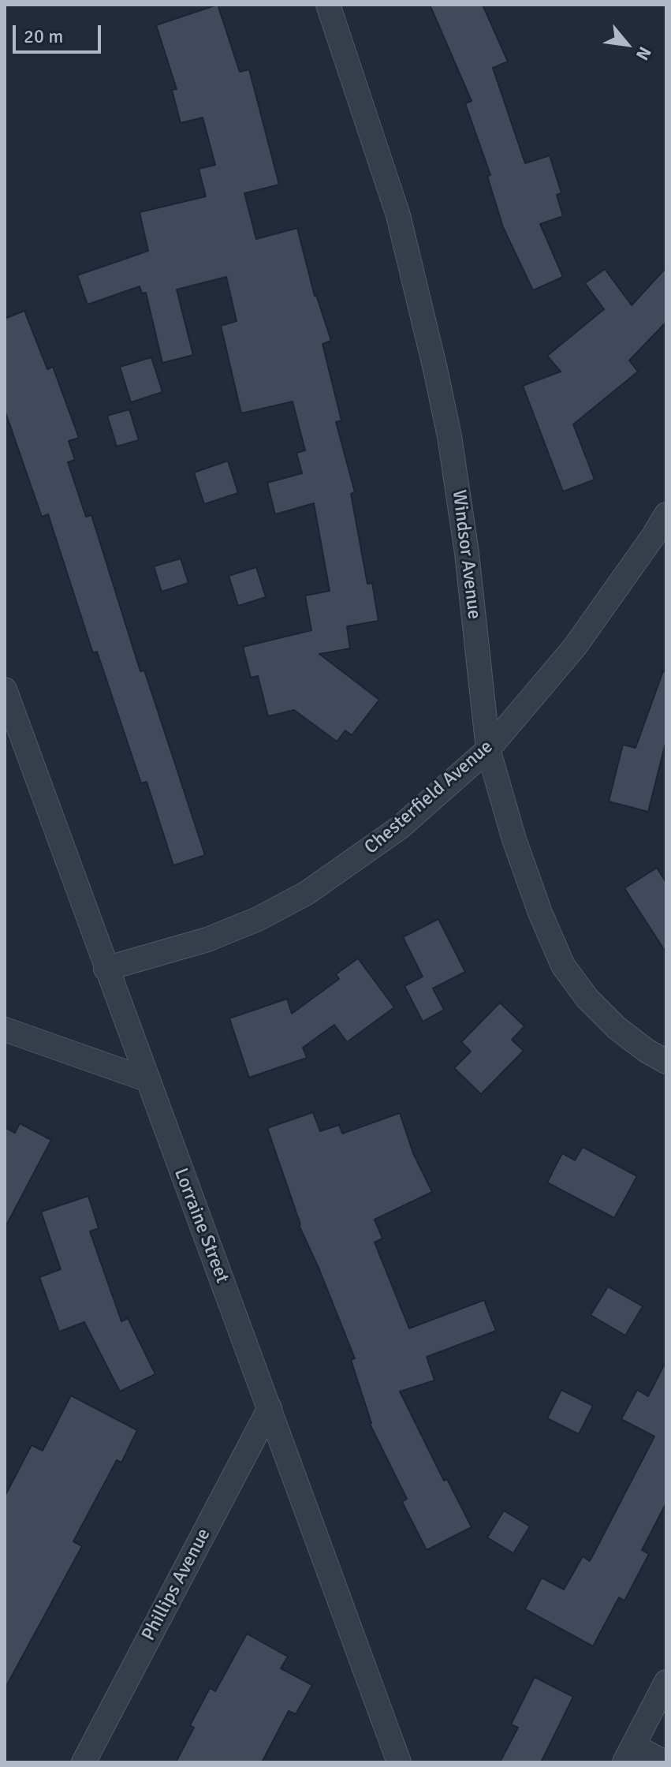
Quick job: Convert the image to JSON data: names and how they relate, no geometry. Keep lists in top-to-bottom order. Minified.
{"streets":{"street":["Windsor Avenue","Chesterfield Avenue","Lorraine Street","Phillips Avenue"]},"crossings":[["Windsor Avenue","Chesterfield Avenue"],["Chesterfield Avenue","Lorraine Street"],["Lorraine Street","Phillips Avenue"]],"scale_bar":"20 m","north":"bottom right"}
